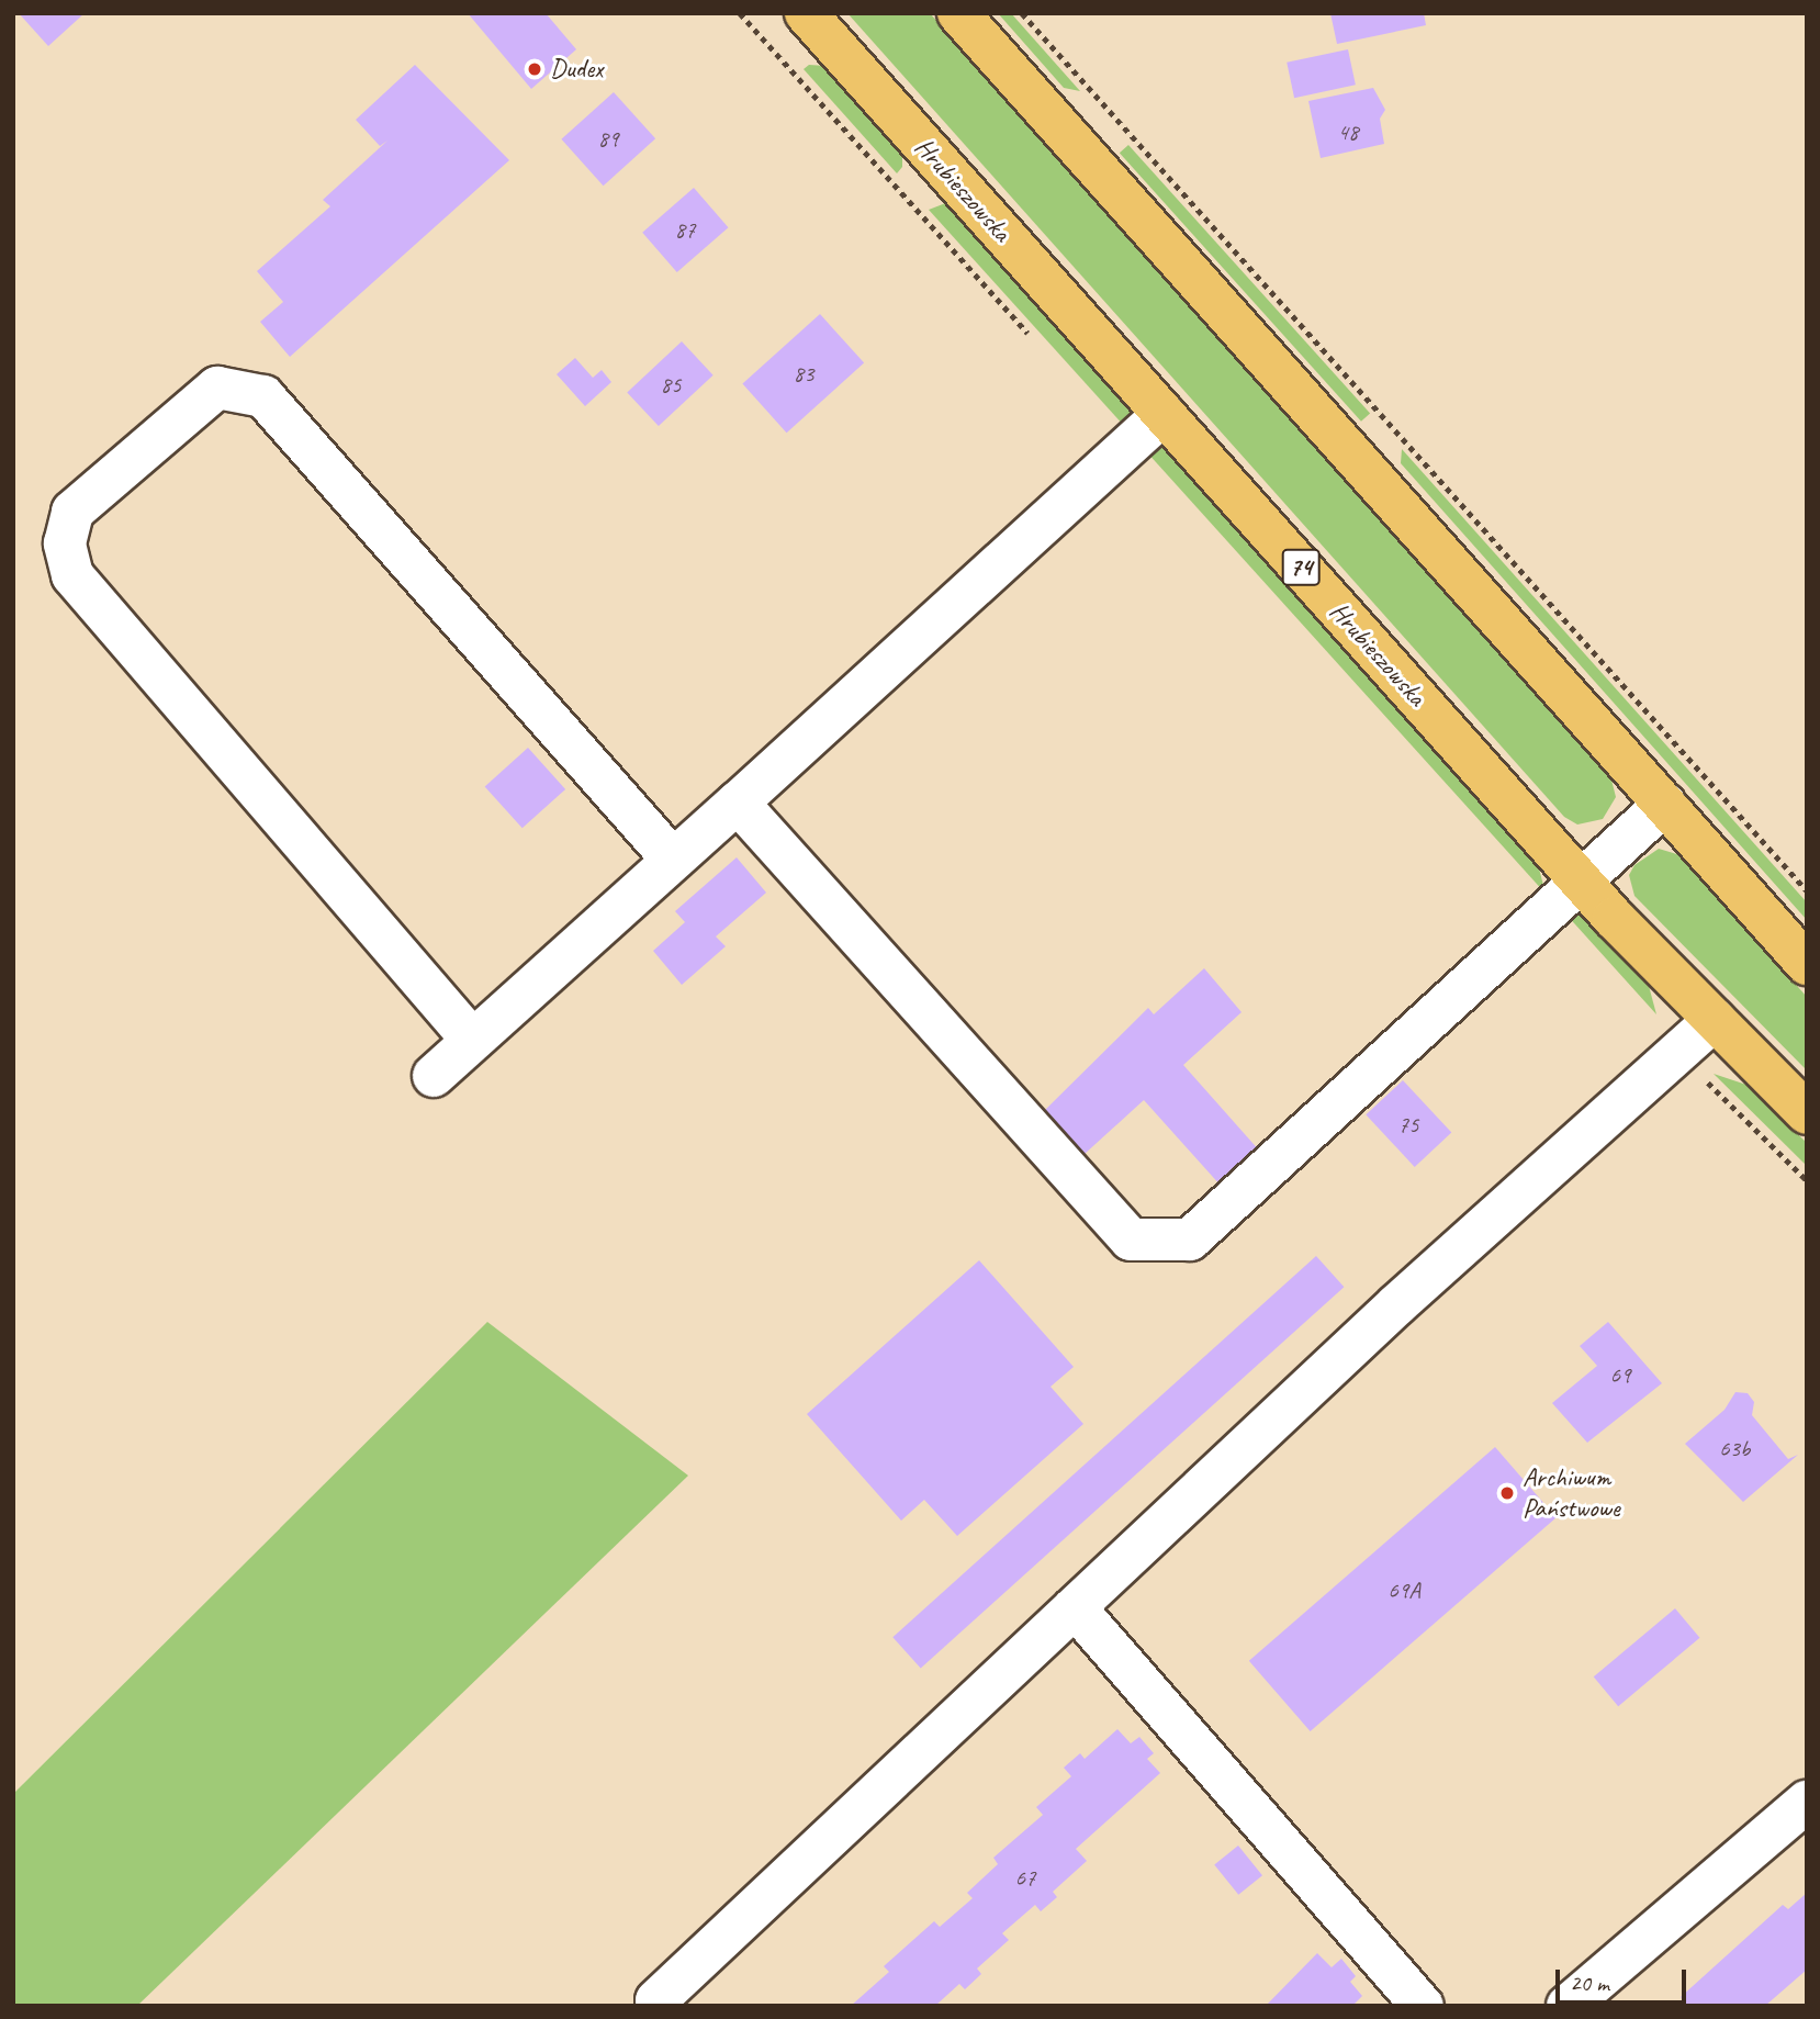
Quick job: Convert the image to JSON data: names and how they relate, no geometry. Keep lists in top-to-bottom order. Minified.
{"streets":{"main road":["Hrubieszowska","74"]},"places":["Dudex","Archiwum Państwowe"],"house_numbers":["48","89","87","83","85","75","69","63b","69A","67"],"scale_bar":"20 m"}
